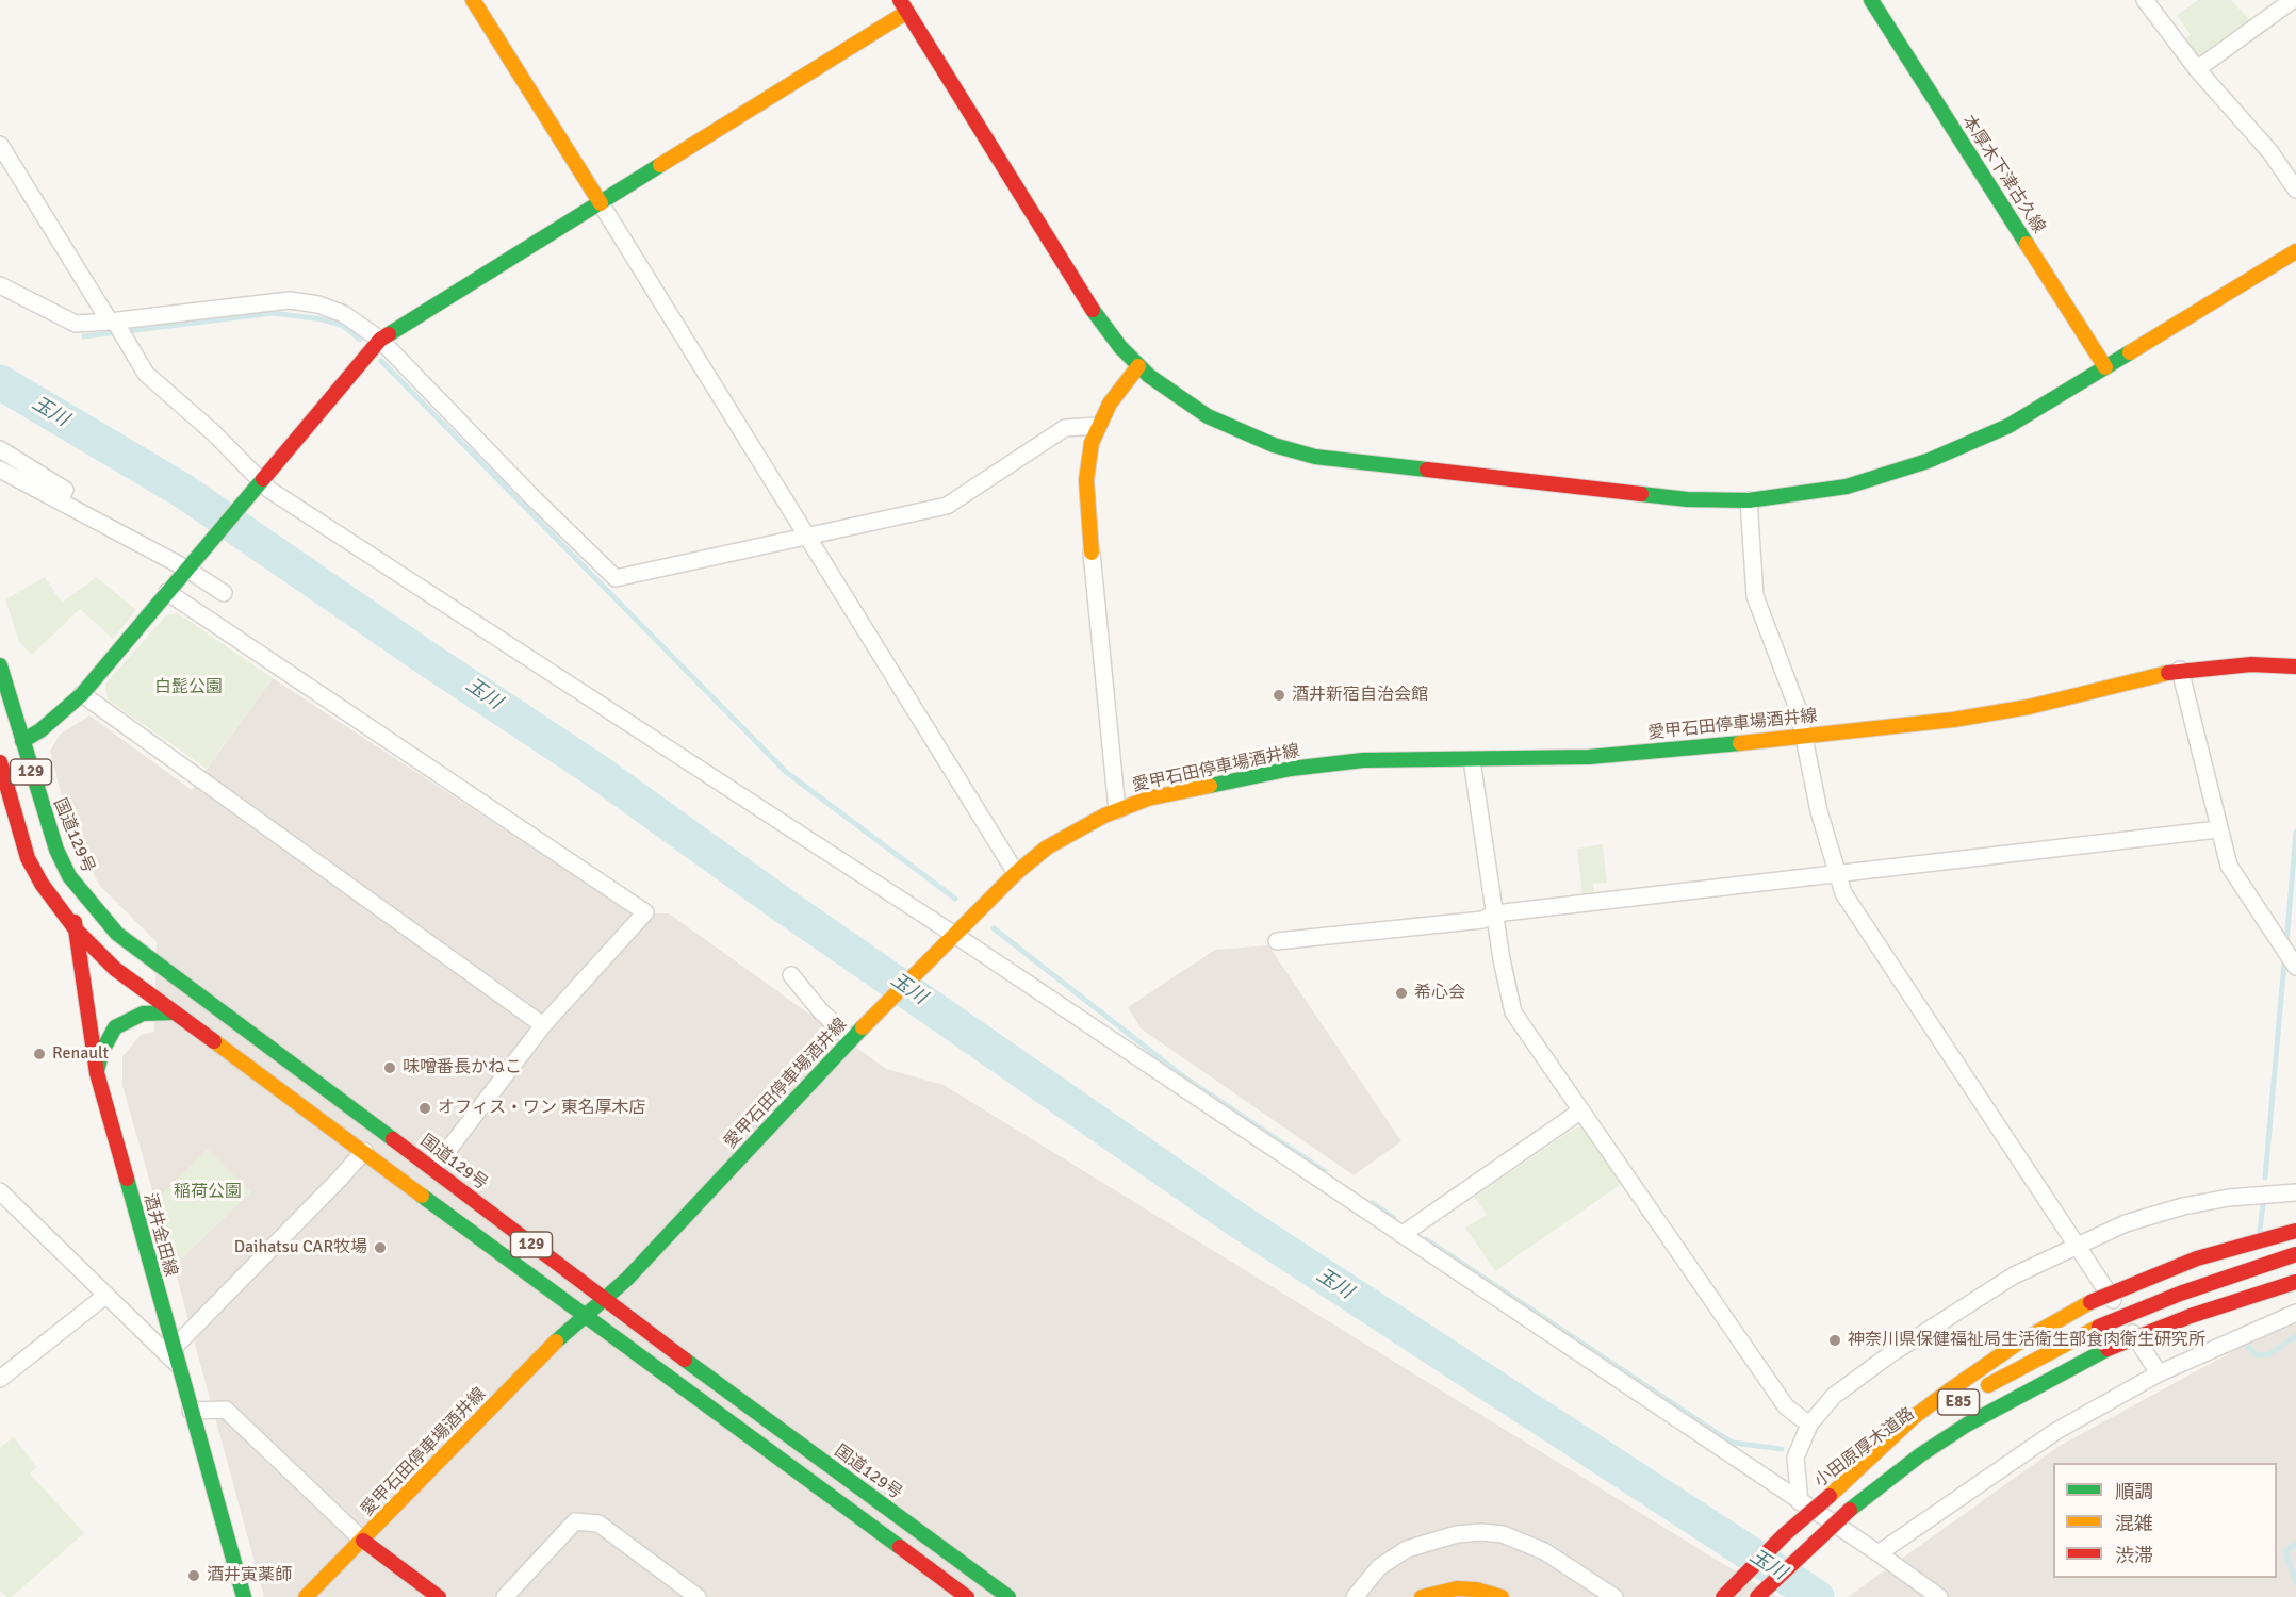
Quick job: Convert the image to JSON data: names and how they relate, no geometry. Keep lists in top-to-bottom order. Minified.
{"streets":{"main road":["本厚木下津古久線","愛甲石田停車場酒井線","129","国道129号","酒井金田線","E85","小田原厚木道路"]},"crossings":[["愛甲石田停車場酒井線","129"],["愛甲石田停車場酒井線","国道129号"],["129","酒井金田線"],["国道129号","酒井金田線"]],"water":["玉川"],"parks":["白髭公園","稲荷公園"],"places":["酒井新宿自治会館","希心会","Renault","味噌番長かねこ","オフィス・ワン 東名厚木店","Daihatsu CAR牧場","神奈川県保健福祉局生活衛生部食肉衛生研究所","酒井寅薬師"],"legend":["順調","混雑","渋滞"]}
